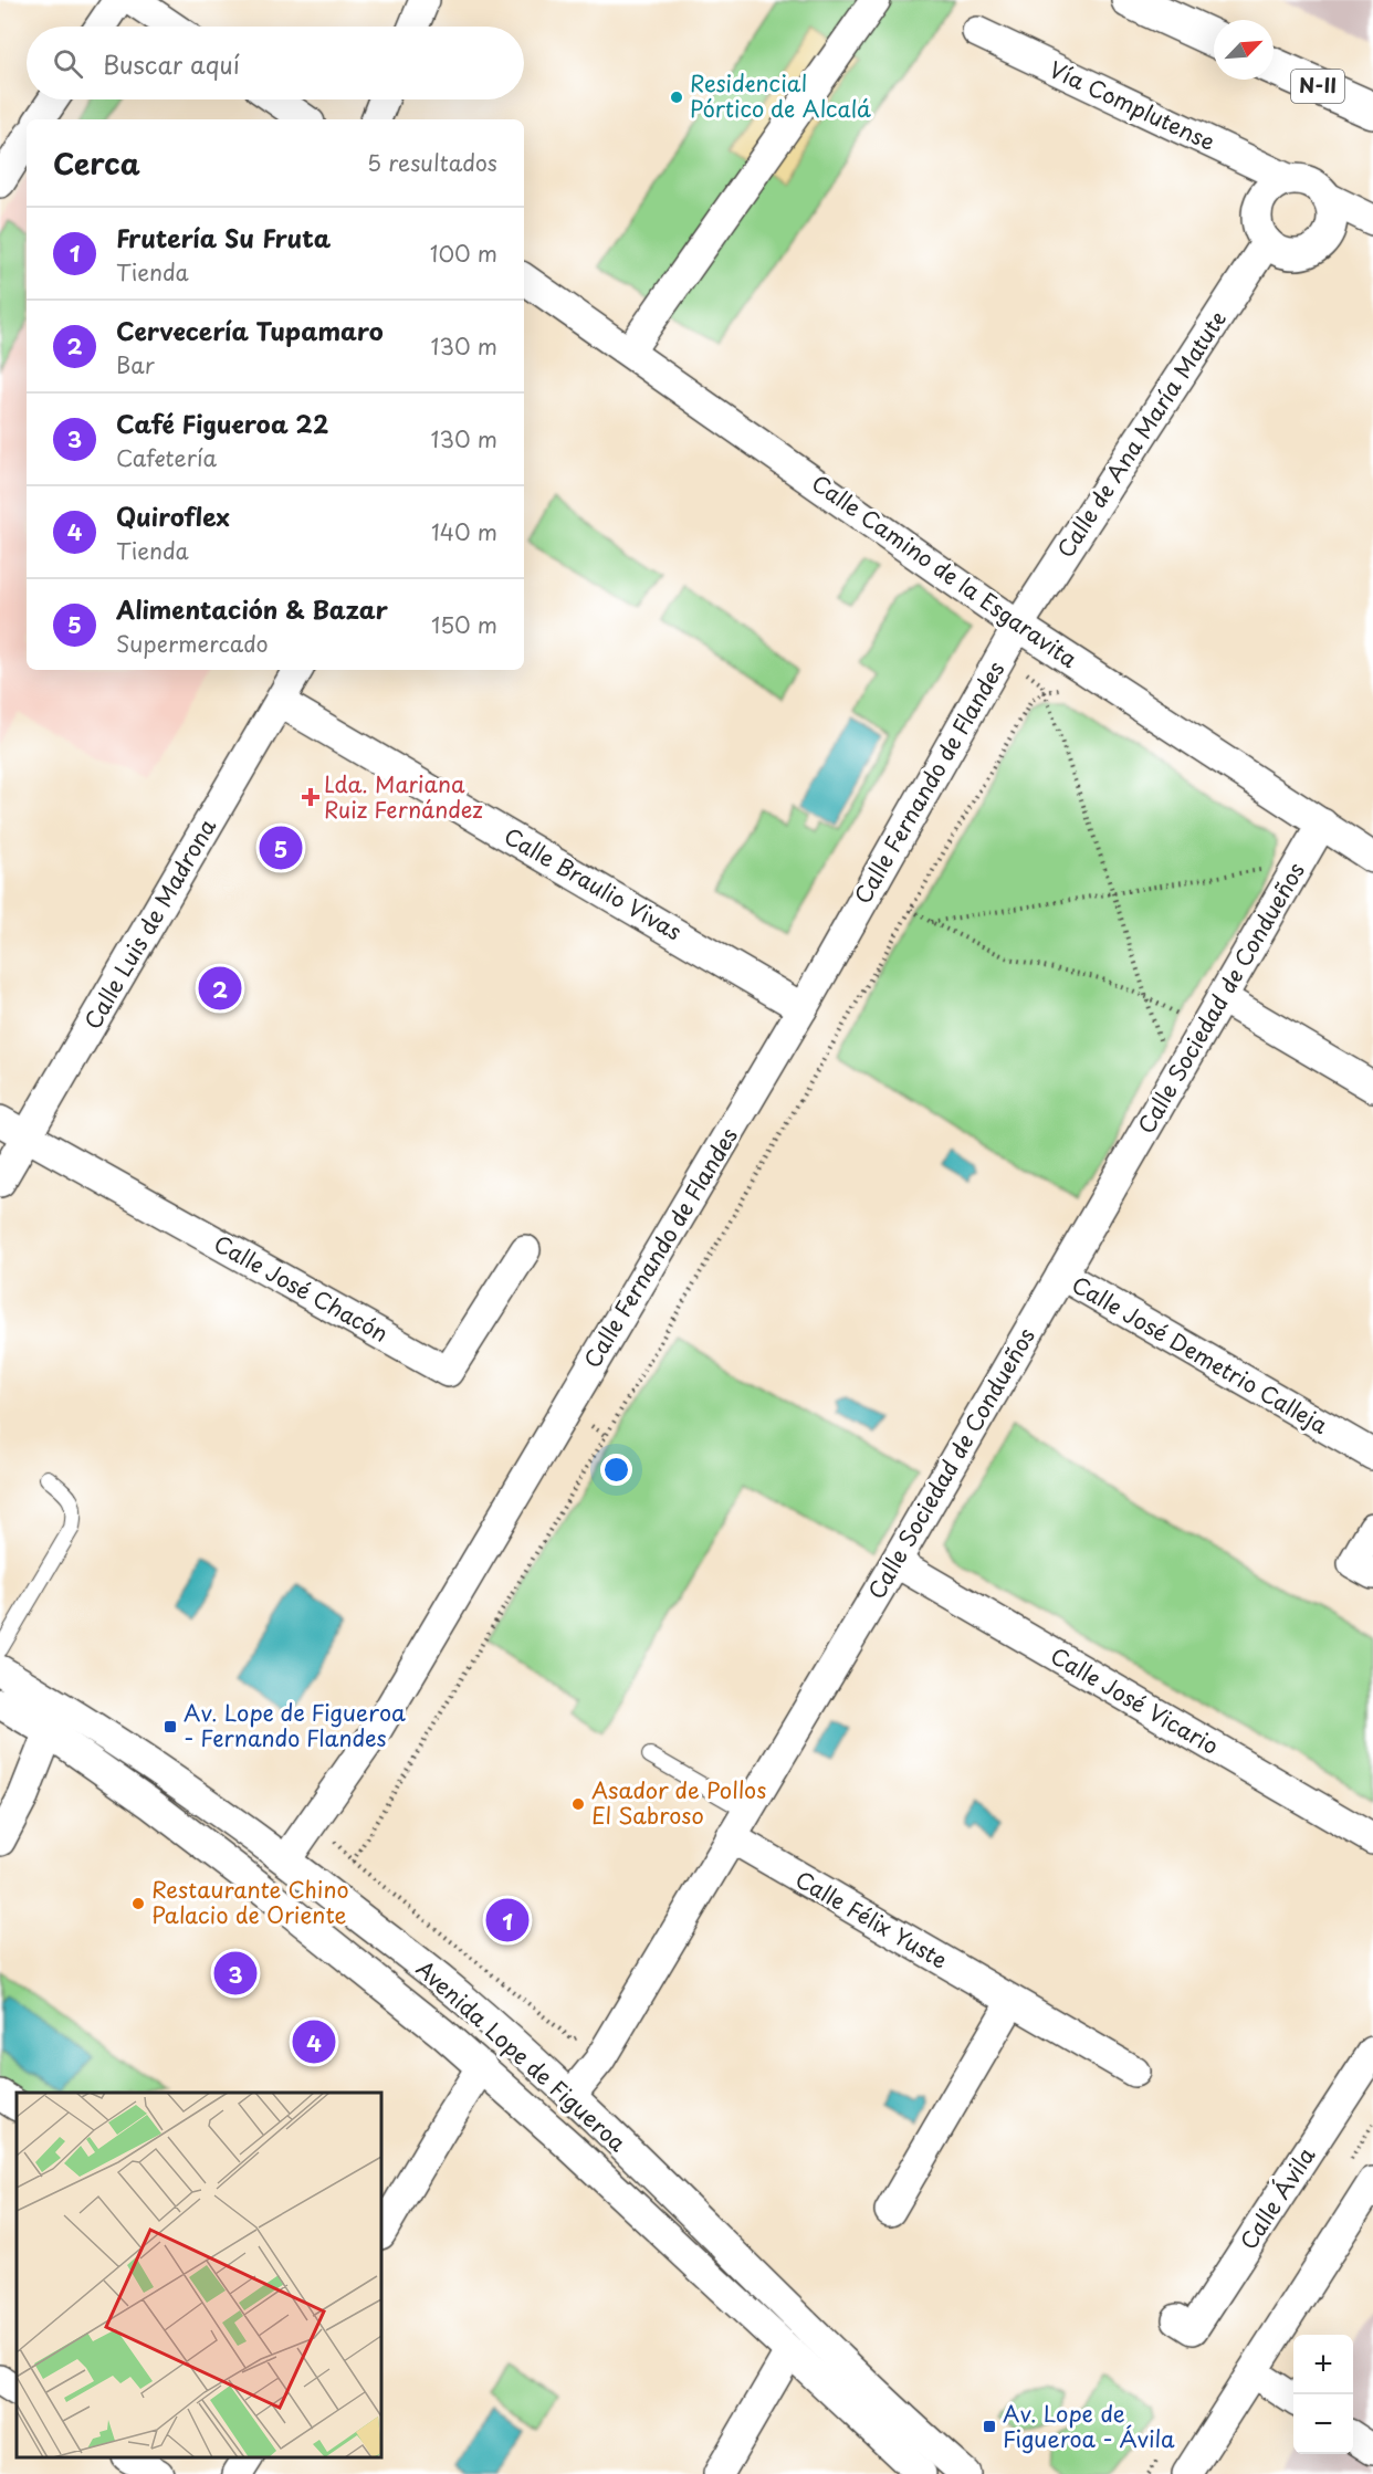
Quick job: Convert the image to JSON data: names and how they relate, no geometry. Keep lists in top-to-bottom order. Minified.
{"streets":{"main road":["N-II"],"street":["Vía Complutense","Calle de Ana María Matute","Calle Camino de la Esgaravita","Calle Fernando de Flandes","Calle Braulio Vivas","Calle Luis de Madrona","Calle Sociedad de Condueños","Calle José Chacón","Calle José Demetrio Calleja","Calle José Vicario","Calle Félix Yuste","Avenida Lope de Figueroa","Calle Ávila"]},"crossings":[["Vía Complutense","Calle de Ana María Matute"],["Calle de Ana María Matute","Calle Camino de la Esgaravita"],["Calle de Ana María Matute","Calle Fernando de Flandes"],["Calle Camino de la Esgaravita","Calle Fernando de Flandes"],["Calle Camino de la Esgaravita","Calle Sociedad de Condueños"],["Calle Fernando de Flandes","Calle Braulio Vivas"],["Calle Fernando de Flandes","Avenida Lope de Figueroa"],["Calle Braulio Vivas","Calle Luis de Madrona"],["Calle Luis de Madrona","Calle José Chacón"],["Calle Sociedad de Condueños","Calle José Demetrio Calleja"],["Calle Sociedad de Condueños","Calle José Vicario"],["Calle Sociedad de Condueños","Calle Félix Yuste"],["Calle Sociedad de Condueños","Avenida Lope de Figueroa"]],"places":{"other":["Residencial Pórtico de Alcalá","Asador de Pollos El Sabroso","Restaurante Chino Palacio de Oriente"],"health":["Lda. Mariana Ruiz Fernández"],"transit":["Av. Lope de Figueroa - Fernando Flandes","Av. Lope de Figueroa - Ávila"]},"north":"top right","page":{"search":"Buscar aquí","heading":["Cerca","5 resultados"],"list":[{"mark":"1","name":"Frutería Su Fruta","note":"Tienda","value":"100 m"},{"mark":"2","name":"Cervecería Tupamaro","note":"Bar","value":"130 m"},{"mark":"3","name":"Café Figueroa 22","note":"Cafetería","value":"130 m"},{"mark":"4","name":"Quiroflex","note":"Tienda","value":"140 m"},{"mark":"5","name":"Alimentación & Bazar","note":"Supermercado","value":"150 m"}],"pins":["5","2","1","3","4"],"map_buttons":["+","−"]}}
